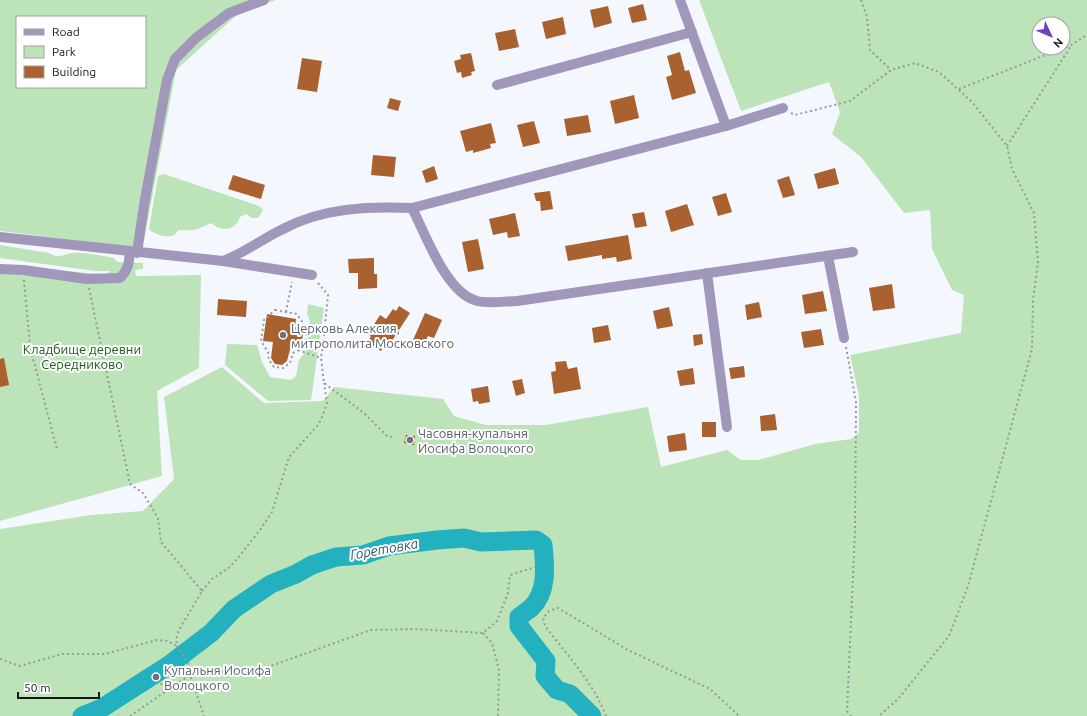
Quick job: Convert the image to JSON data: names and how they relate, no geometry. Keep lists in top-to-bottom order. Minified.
{"water":["Горетовка"],"parks":["Кладбище деревни Середниково"],"places":["Церковь Алексия, митрополита Московского","Часовня-купальня Иосифа Волоцкого","Купальня Иосифа Волоцкого"],"legend":["Road","Park","Building"],"scale_bar":"50 m","north":"bottom right"}
